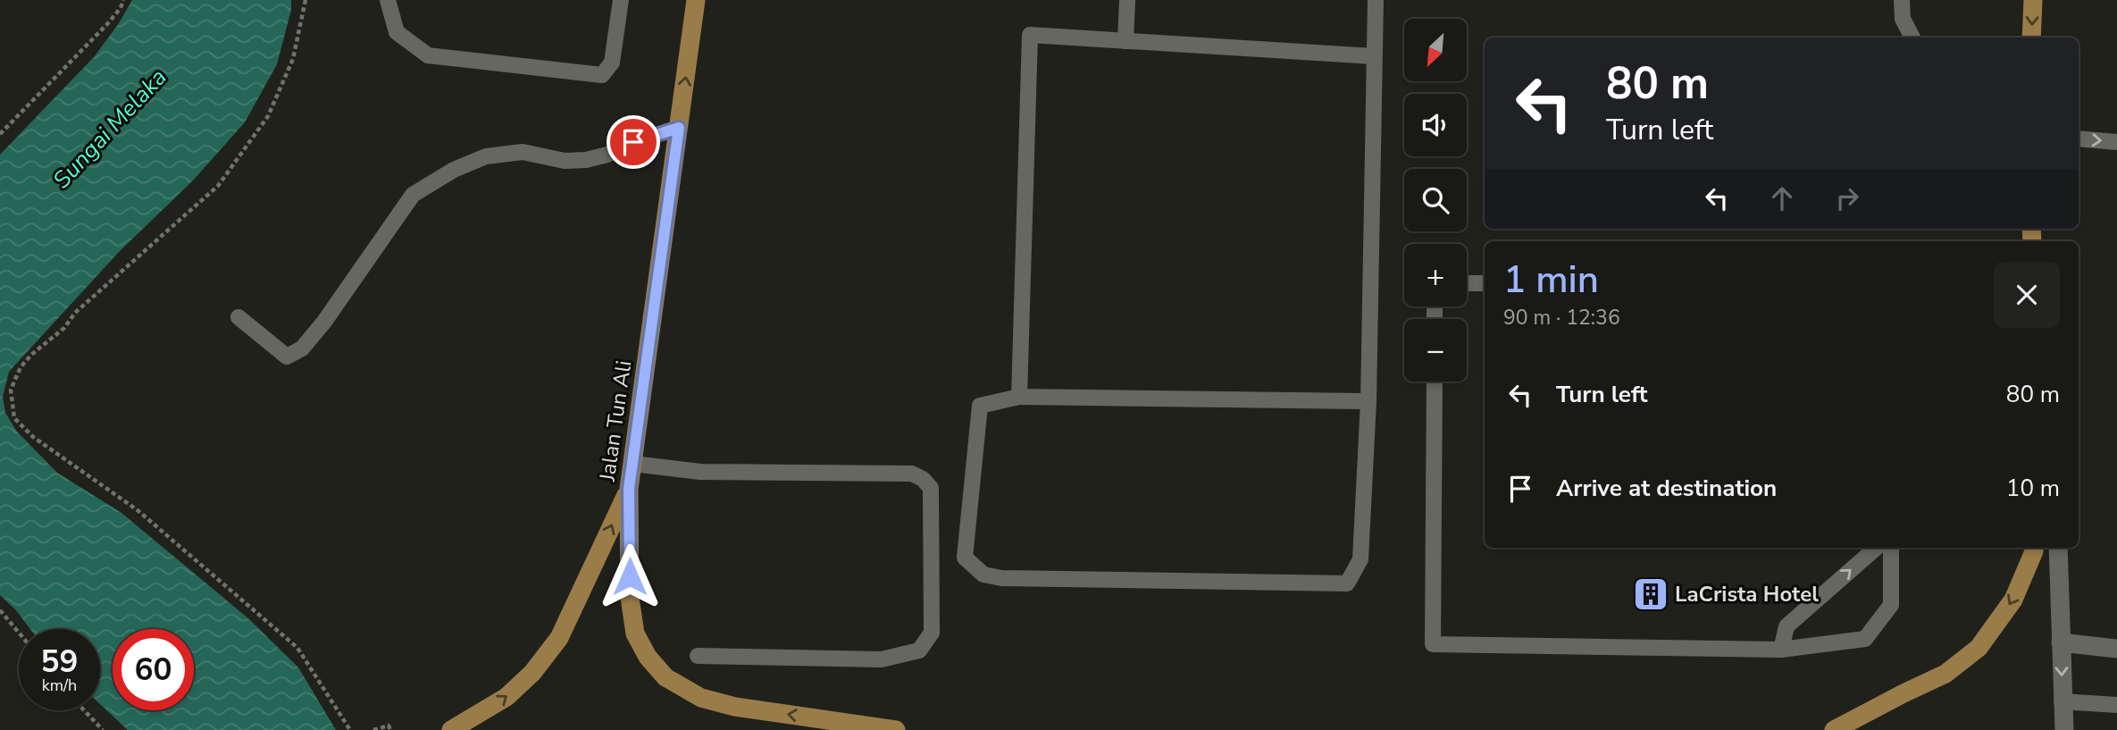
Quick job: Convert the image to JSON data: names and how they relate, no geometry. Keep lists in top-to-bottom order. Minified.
{"streets":{"main road":["Jalan Tun Ali"]},"water":["Sungai Melaka"],"places":{"building":["LaCrista Hotel"]},"north":"bottom left","page":{"map_buttons":["+","−"],"turn":["80 m","Turn left"],"heading":["1 min","90 m · 12:36"],"list":[{"name":"Turn left","value":"80 m"},{"name":"Arrive at destination","value":"10 m"}],"speed":"59 km/h","limit":"60"}}
